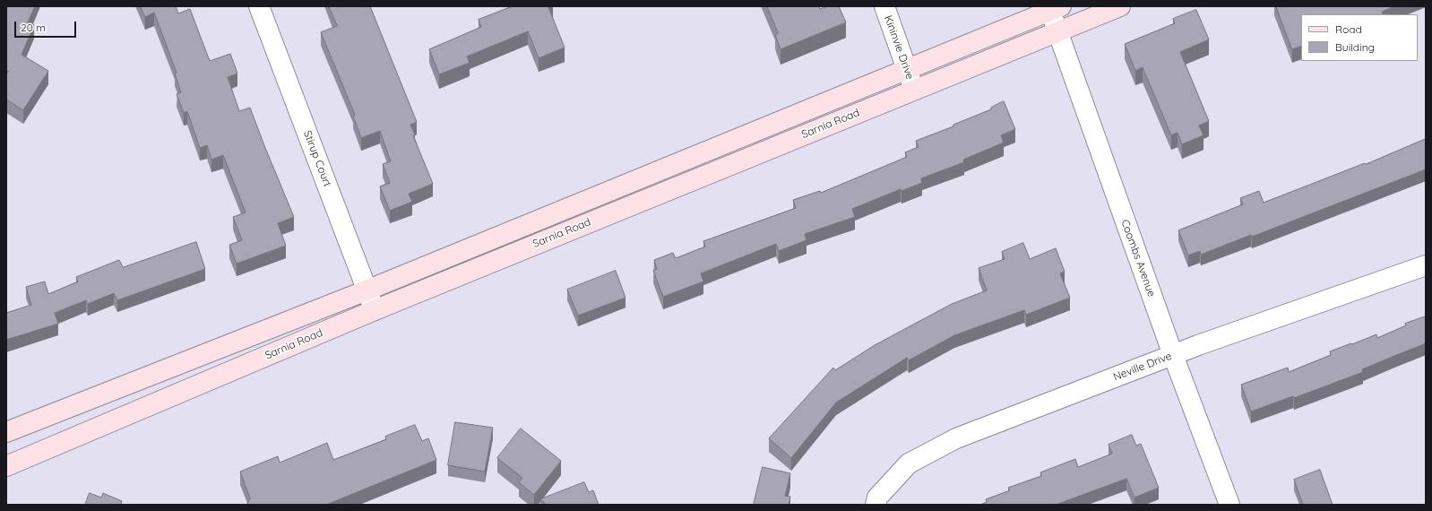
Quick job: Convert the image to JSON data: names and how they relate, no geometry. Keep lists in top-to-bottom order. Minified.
{"streets":{"main road":["Sarnia Road"],"street":["Kininvie Drive","Stirup Court","Coombs Avenue","Neville Drive"]},"crossings":[["Kininvie Drive","Sarnia Road"],["Sarnia Road","Stirup Court"],["Sarnia Road","Coombs Avenue"],["Coombs Avenue","Neville Drive"]],"legend":["Road","Building"],"scale_bar":"20 m"}
